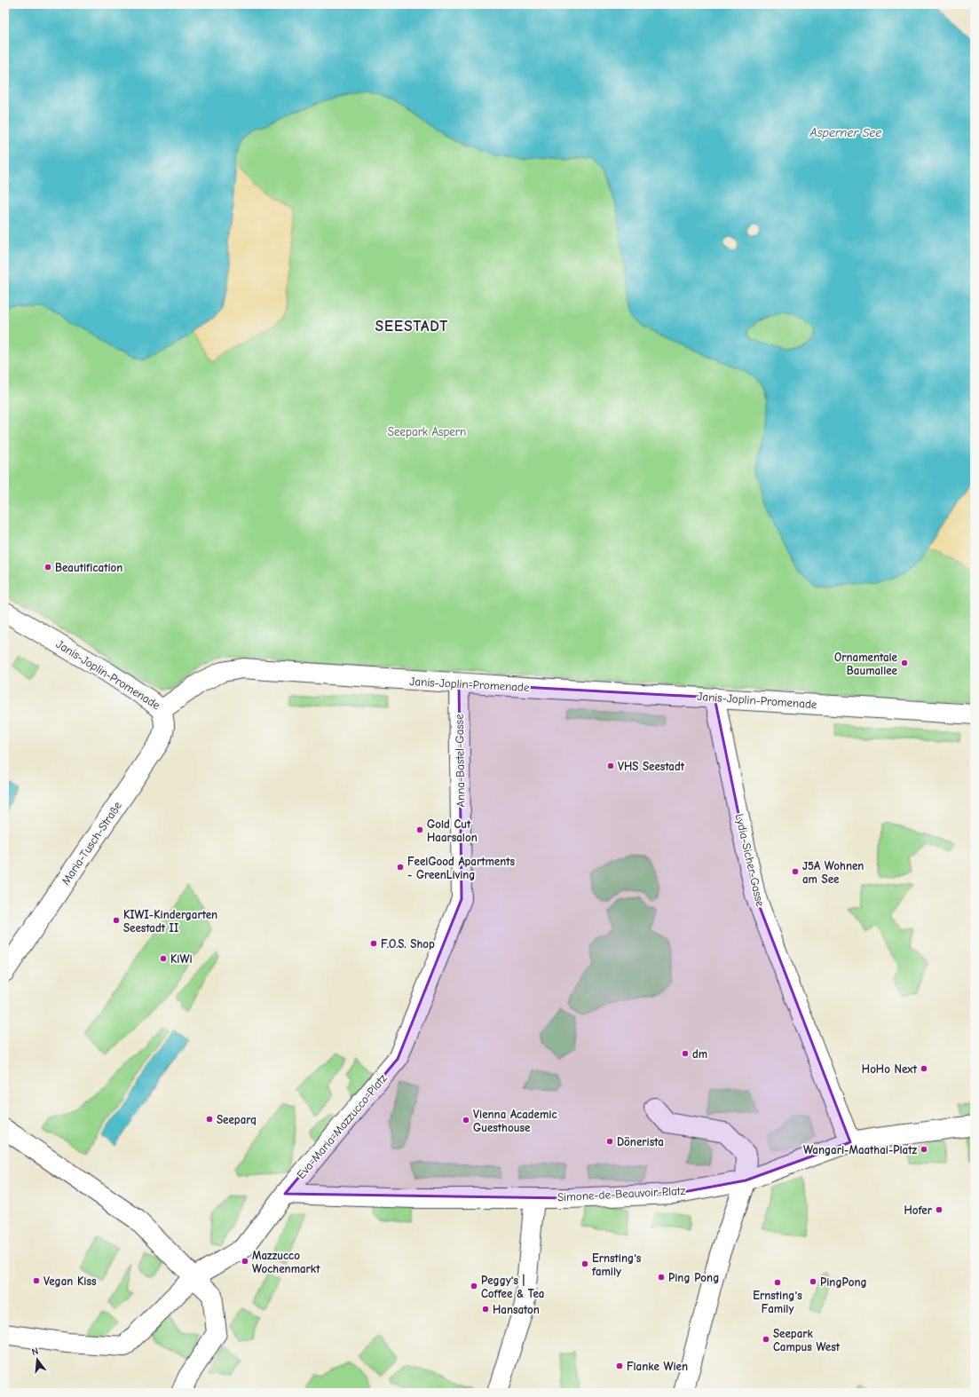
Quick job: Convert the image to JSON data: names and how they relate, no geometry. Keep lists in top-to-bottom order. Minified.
{"streets":{"street":["Janis-Joplin-Promenade","Anna-Bastel-Gasse","Maria-Tusch-Straße","Lydia-Sicher-Gasse","Eva-Maria-Mazzucco-Platz","Simone-de-Beauvoir-Platz"]},"crossings":[["Janis-Joplin-Promenade","Anna-Bastel-Gasse"],["Janis-Joplin-Promenade","Maria-Tusch-Straße"],["Janis-Joplin-Promenade","Lydia-Sicher-Gasse"],["Anna-Bastel-Gasse","Eva-Maria-Mazzucco-Platz"],["Lydia-Sicher-Gasse","Simone-de-Beauvoir-Platz"],["Eva-Maria-Mazzucco-Platz","Simone-de-Beauvoir-Platz"]],"districts":["SEESTADT"],"water":["Asperner See"],"parks":["Seepark Aspern"],"places":["Beautification","Ornamentale Baumallee","VHS Seestadt","Gold Cut Haarsalon","FeelGood Apartments - GreenLiving","J5A Wohnen am See","KIWI-Kindergarten Seestadt II","F.O.S. Shop","KiWi","dm","HoHo Next","Seeparq","Vienna Academic Guesthouse","Dönerista","Wangari-Maathai-Platz","Hofer","Mazzucco Wochenmarkt","Ernsting's family","Ping Pong","Vegan Kiss","PingPong","Ernsting's Family","Peggy's | Coffee & Tea","Hansaton","Seepark Campus West","Flanke Wien"],"north":"top"}
